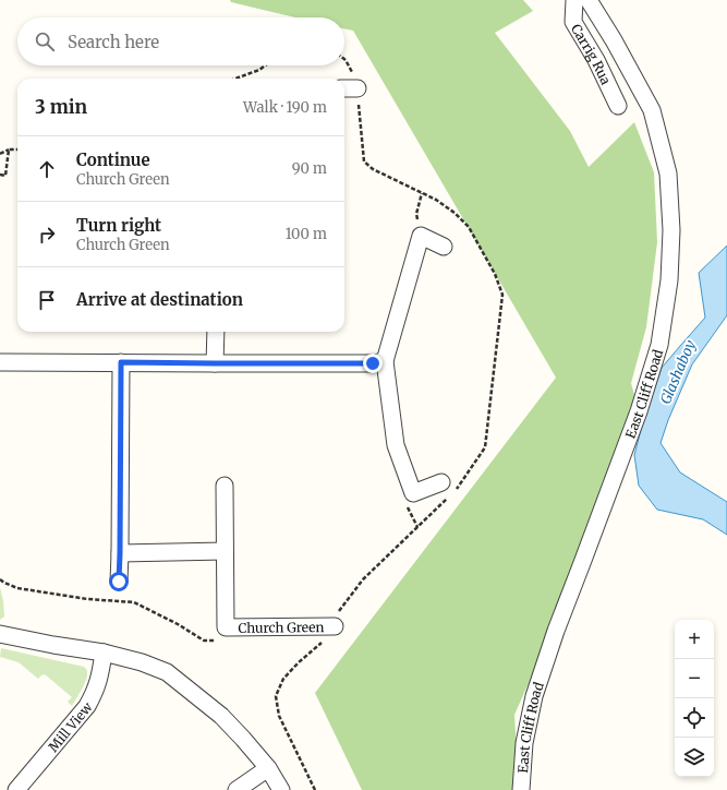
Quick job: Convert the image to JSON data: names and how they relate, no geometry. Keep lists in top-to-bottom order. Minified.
{"streets":{"street":["Carrig Rua","East Cliff Road","Church Green","Mill View"]},"water":["Glashaboy"],"page":{"search":"Search here","heading":["3 min","Walk · 190 m"],"list":[["Continue","Church Green","90 m"],["Turn right","Church Green","100 m"],"Arrive at destination"],"map_buttons":["+","−"]}}
